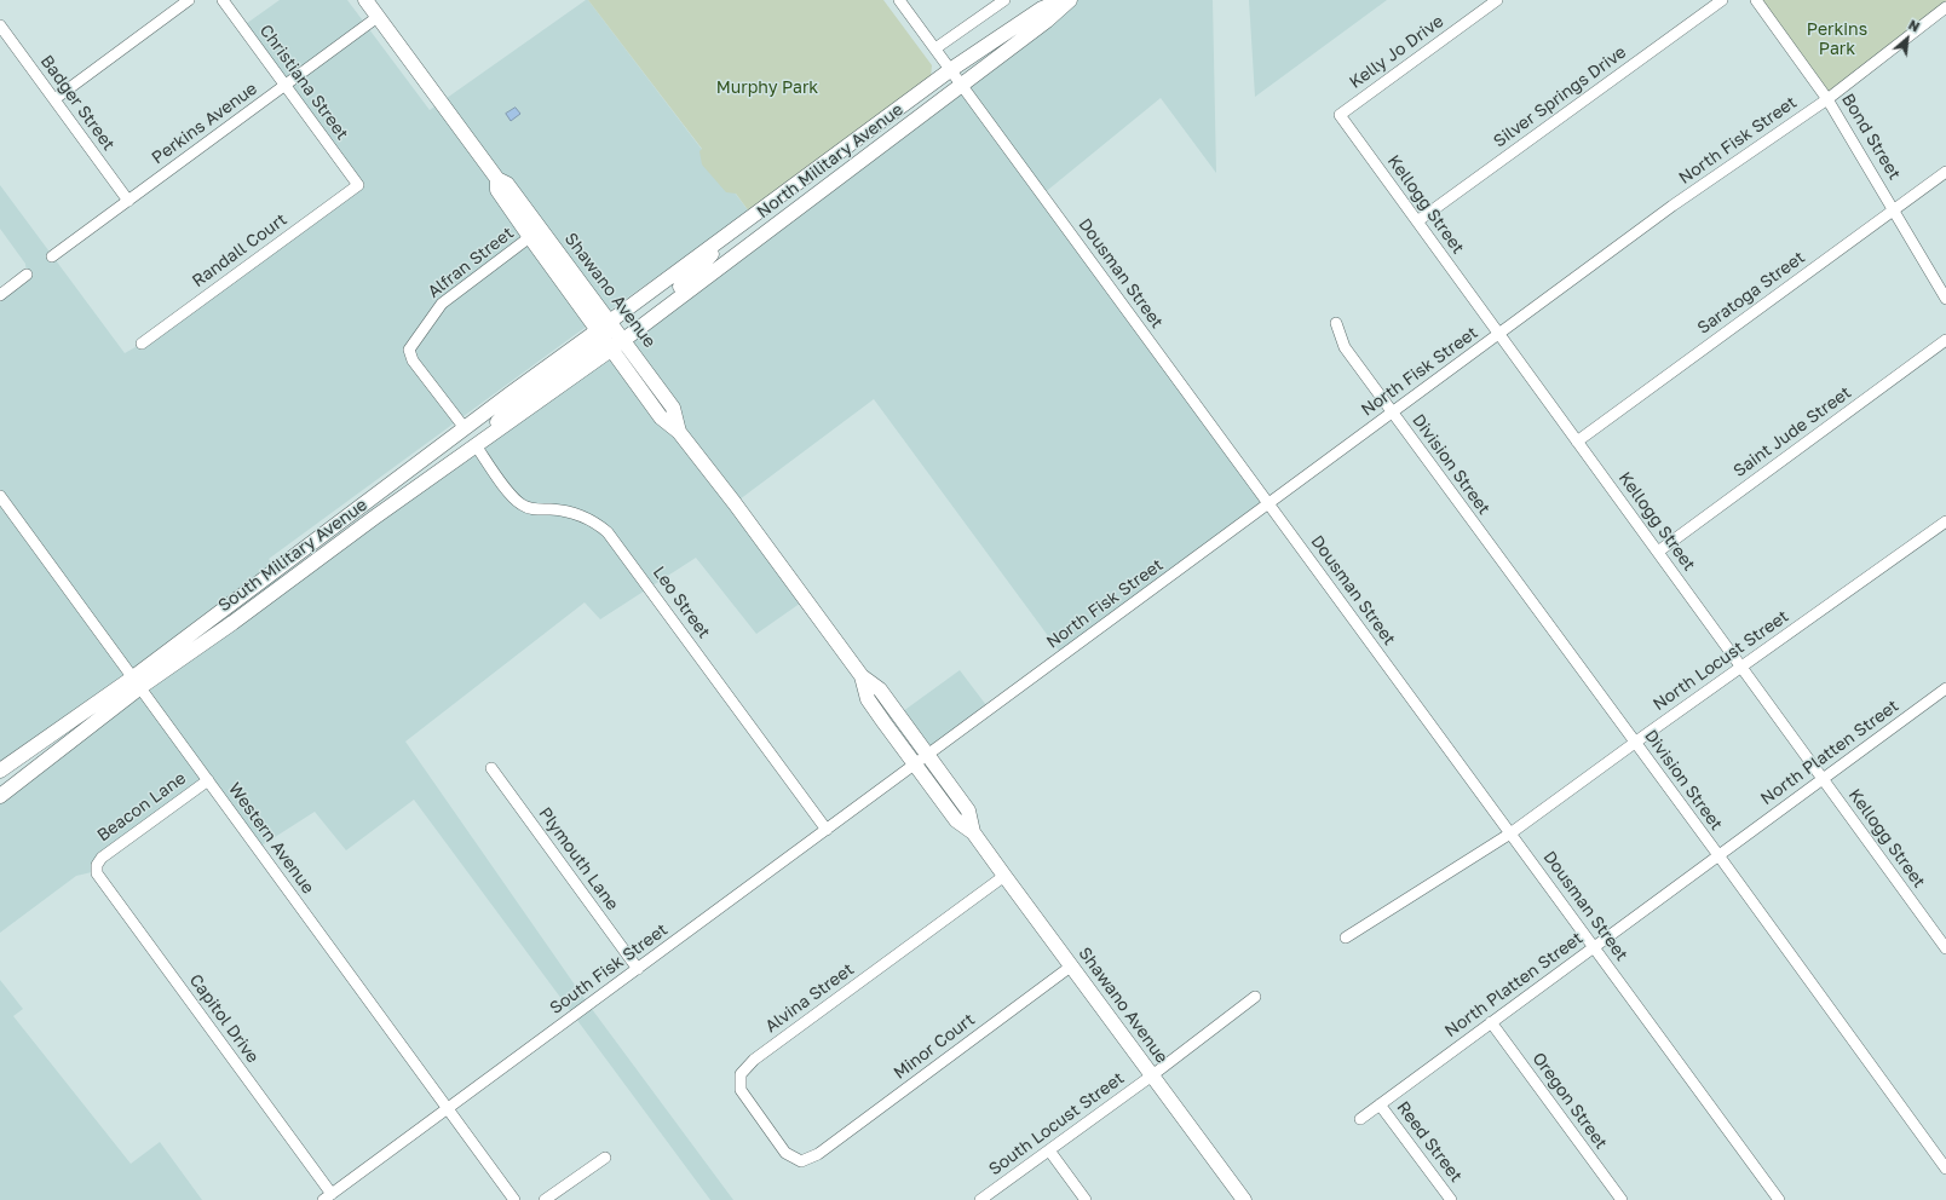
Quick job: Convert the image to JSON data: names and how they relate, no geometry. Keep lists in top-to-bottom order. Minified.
{"streets":{"main road":["North Military Avenue","Shawano Avenue","South Military Avenue"],"street":["Kelly Jo Drive","Christiana Street","Silver Springs Drive","Badger Street","Perkins Avenue","Bond Street","North Fisk Street","Kellogg Street","Randall Court","Alfran Street","Dousman Street","Saratoga Street","Saint Jude Street","Division Street","Leo Street","North Locust Street","North Platten Street","Beacon Lane","Western Avenue","Plymouth Lane","South Fisk Street","Alvina Street","Capitol Drive","Minor Court","Oregon Street","South Locust Street","Reed Street"]},"crossings":[["Kelly Jo Drive","Kellogg Street"],["Christiana Street","Perkins Avenue"],["Christiana Street","Randall Court"],["Silver Springs Drive","Kellogg Street"],["Badger Street","Perkins Avenue"],["Perkins Avenue","Shawano Avenue"],["Bond Street","North Fisk Street"],["Bond Street","Saratoga Street"],["North Fisk Street","Kellogg Street"],["North Fisk Street","Dousman Street"],["North Fisk Street","Shawano Avenue"],["North Fisk Street","Division Street"],["North Fisk Street","South Fisk Street"],["North Military Avenue","Dousman Street"],["North Military Avenue","Shawano Avenue"],["North Military Avenue","South Military Avenue"],["Kellogg Street","Saratoga Street"],["Kellogg Street","Saint Jude Street"],["Kellogg Street","North Locust Street"],["Kellogg Street","North Platten Street"],["Alfran Street","Shawano Avenue"],["Alfran Street","South Military Avenue"],["Dousman Street","North Locust Street"],["Dousman Street","North Platten Street"],["Shawano Avenue","South Military Avenue"],["Shawano Avenue","South Fisk Street"],["Shawano Avenue","Alvina Street"],["Shawano Avenue","Minor Court"],["Shawano Avenue","South Locust Street"],["Division Street","North Locust Street"],["Division Street","North Platten Street"],["South Military Avenue","Leo Street"],["South Military Avenue","Western Avenue"],["Leo Street","South Fisk Street"],["North Platten Street","Oregon Street"],["North Platten Street","Reed Street"],["Beacon Lane","Western Avenue"],["Beacon Lane","Capitol Drive"],["Western Avenue","South Fisk Street"],["Plymouth Lane","South Fisk Street"],["South Fisk Street","Capitol Drive"],["Alvina Street","Minor Court"]],"parks":["Perkins Park","Murphy Park"],"north":"top right"}
